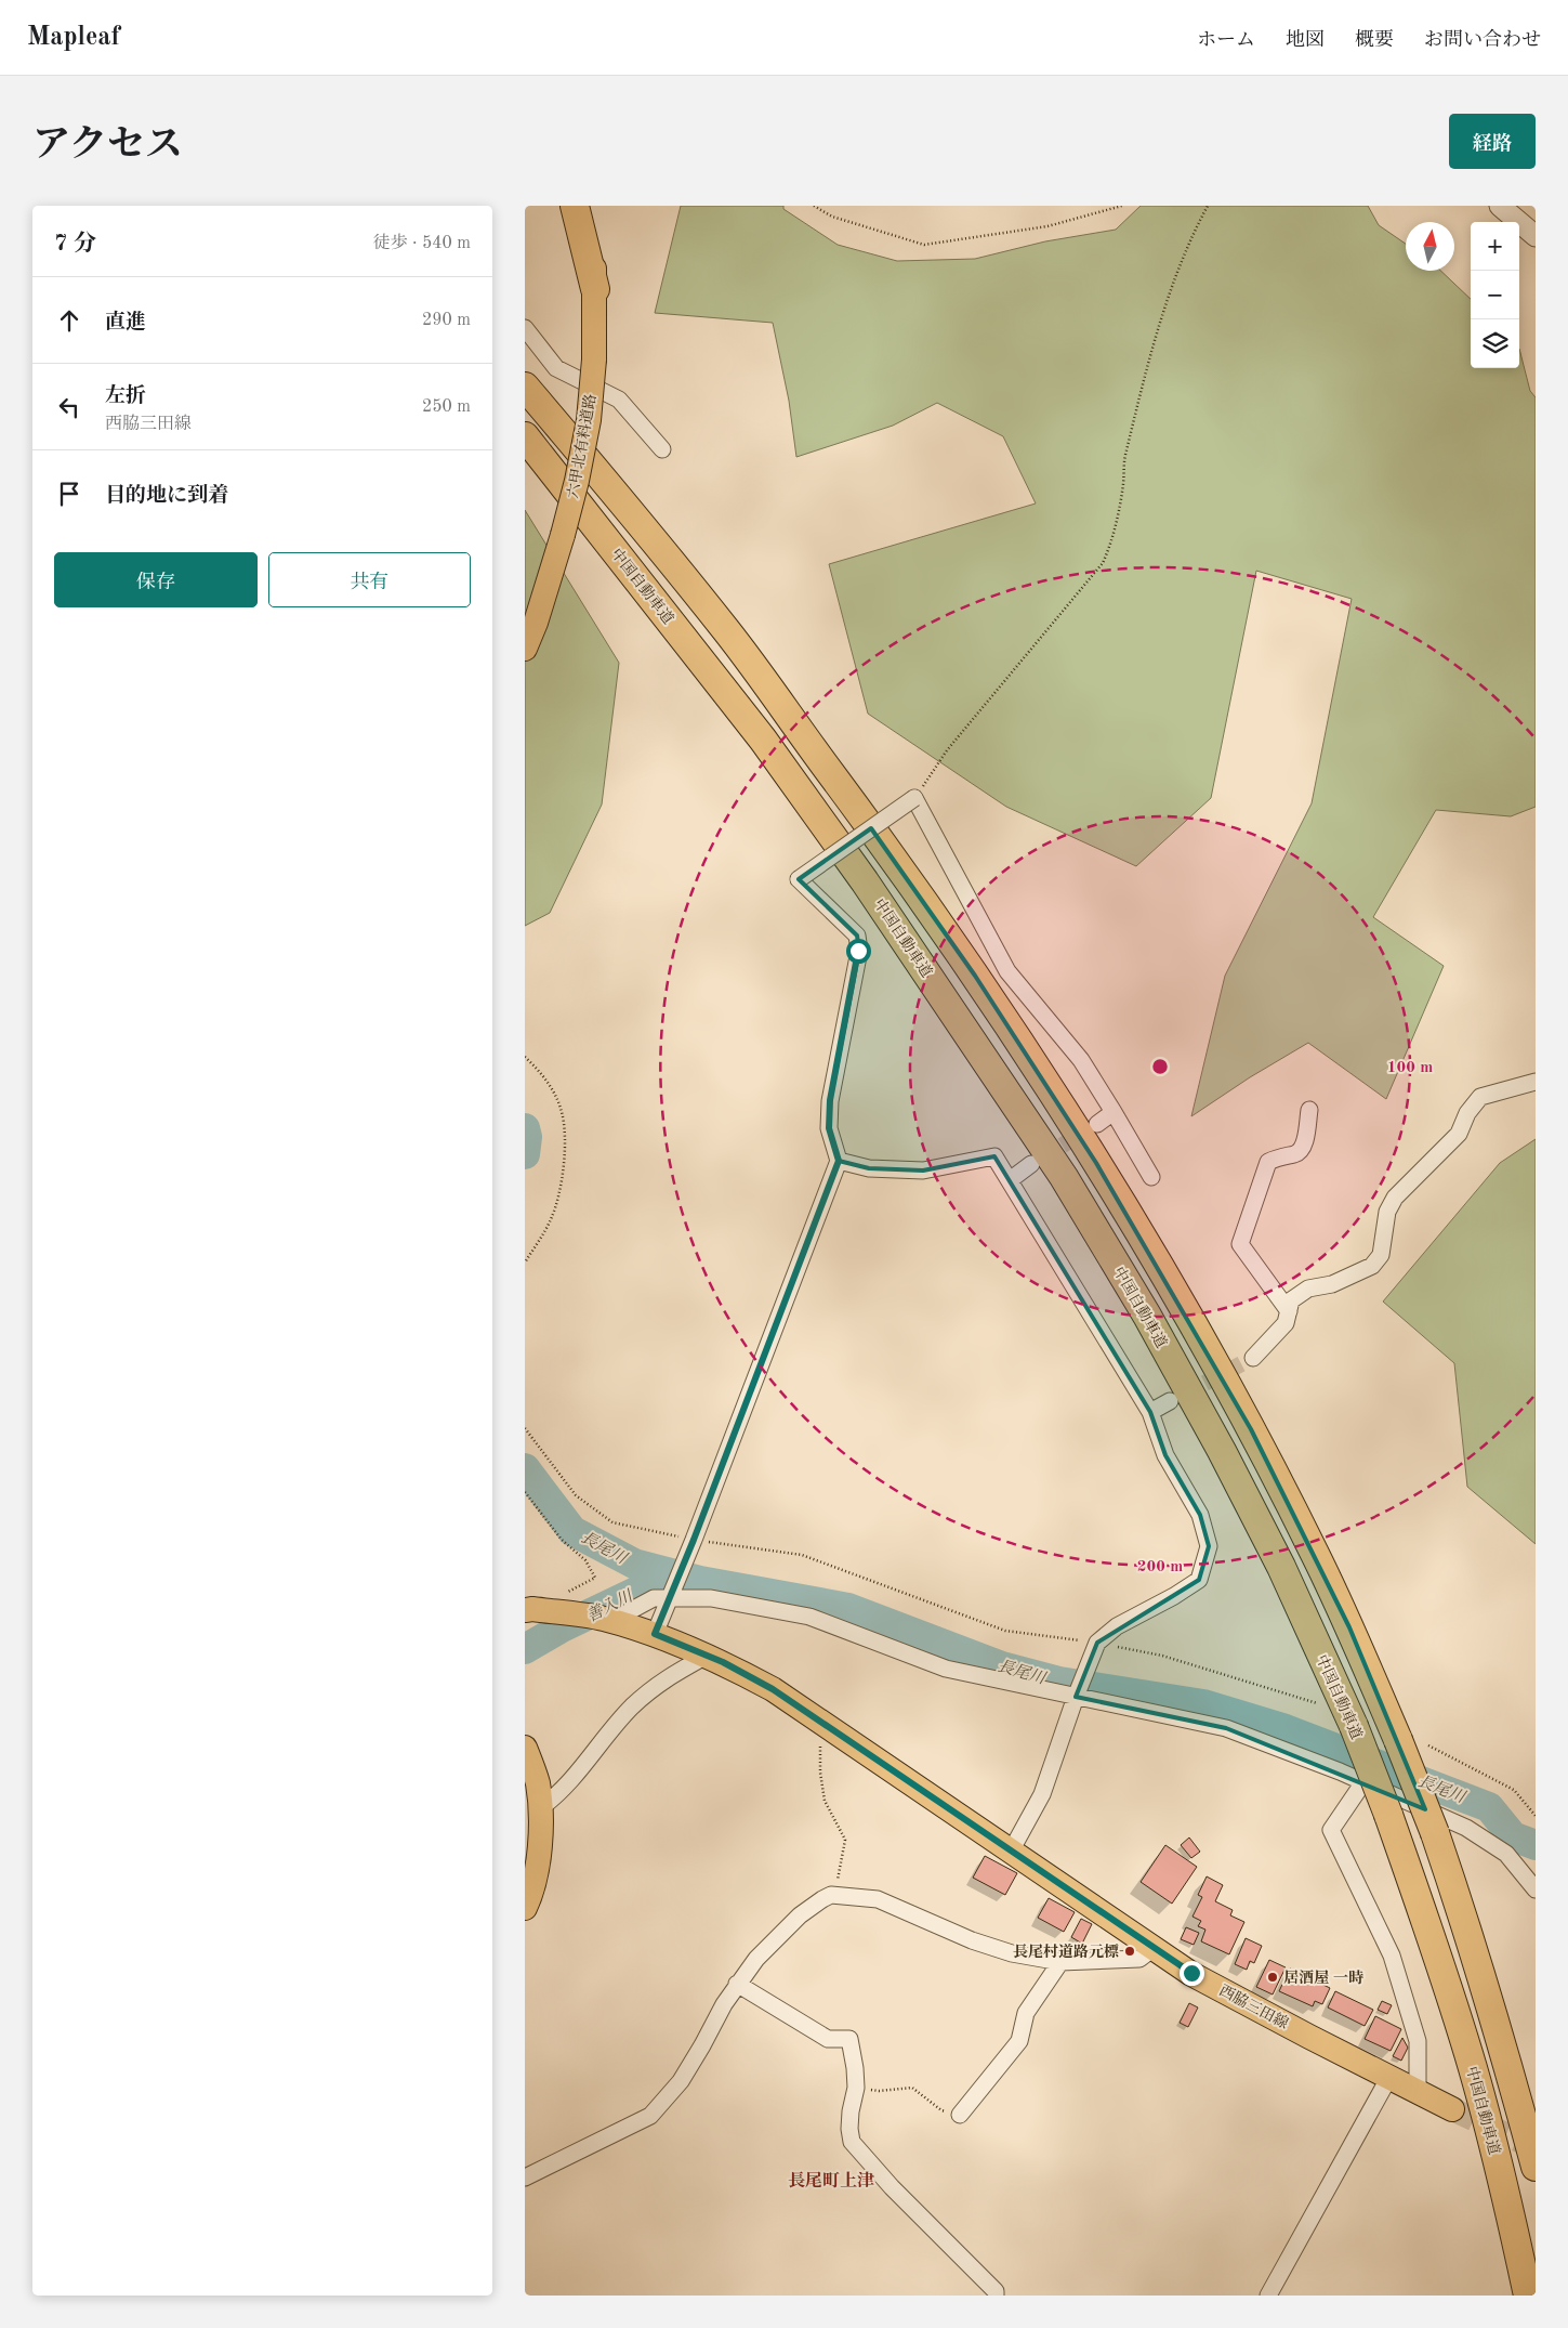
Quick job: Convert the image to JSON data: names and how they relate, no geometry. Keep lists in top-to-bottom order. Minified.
{"streets":{"highway":["中国自動車道"],"main road":["六甲北有料道路","西脇三田線"]},"districts":["長尾町上津"],"water":["長尾川","善入川"],"places":["長尾村道路元標","居酒屋 一時"],"north":"top","page":{"header":"Mapleaf","nav":["ホーム","地図","概要","お問い合わせ"],"title":"アクセス","buttons":["経路",["保存","共有"]],"heading":["7 分","徒歩 · 540 m"],"map_buttons":["+","−"],"list":[["直進","290 m"],["左折","西脇三田線","250 m"],"目的地に到着"]},"rings":["100 m","200 m"]}
